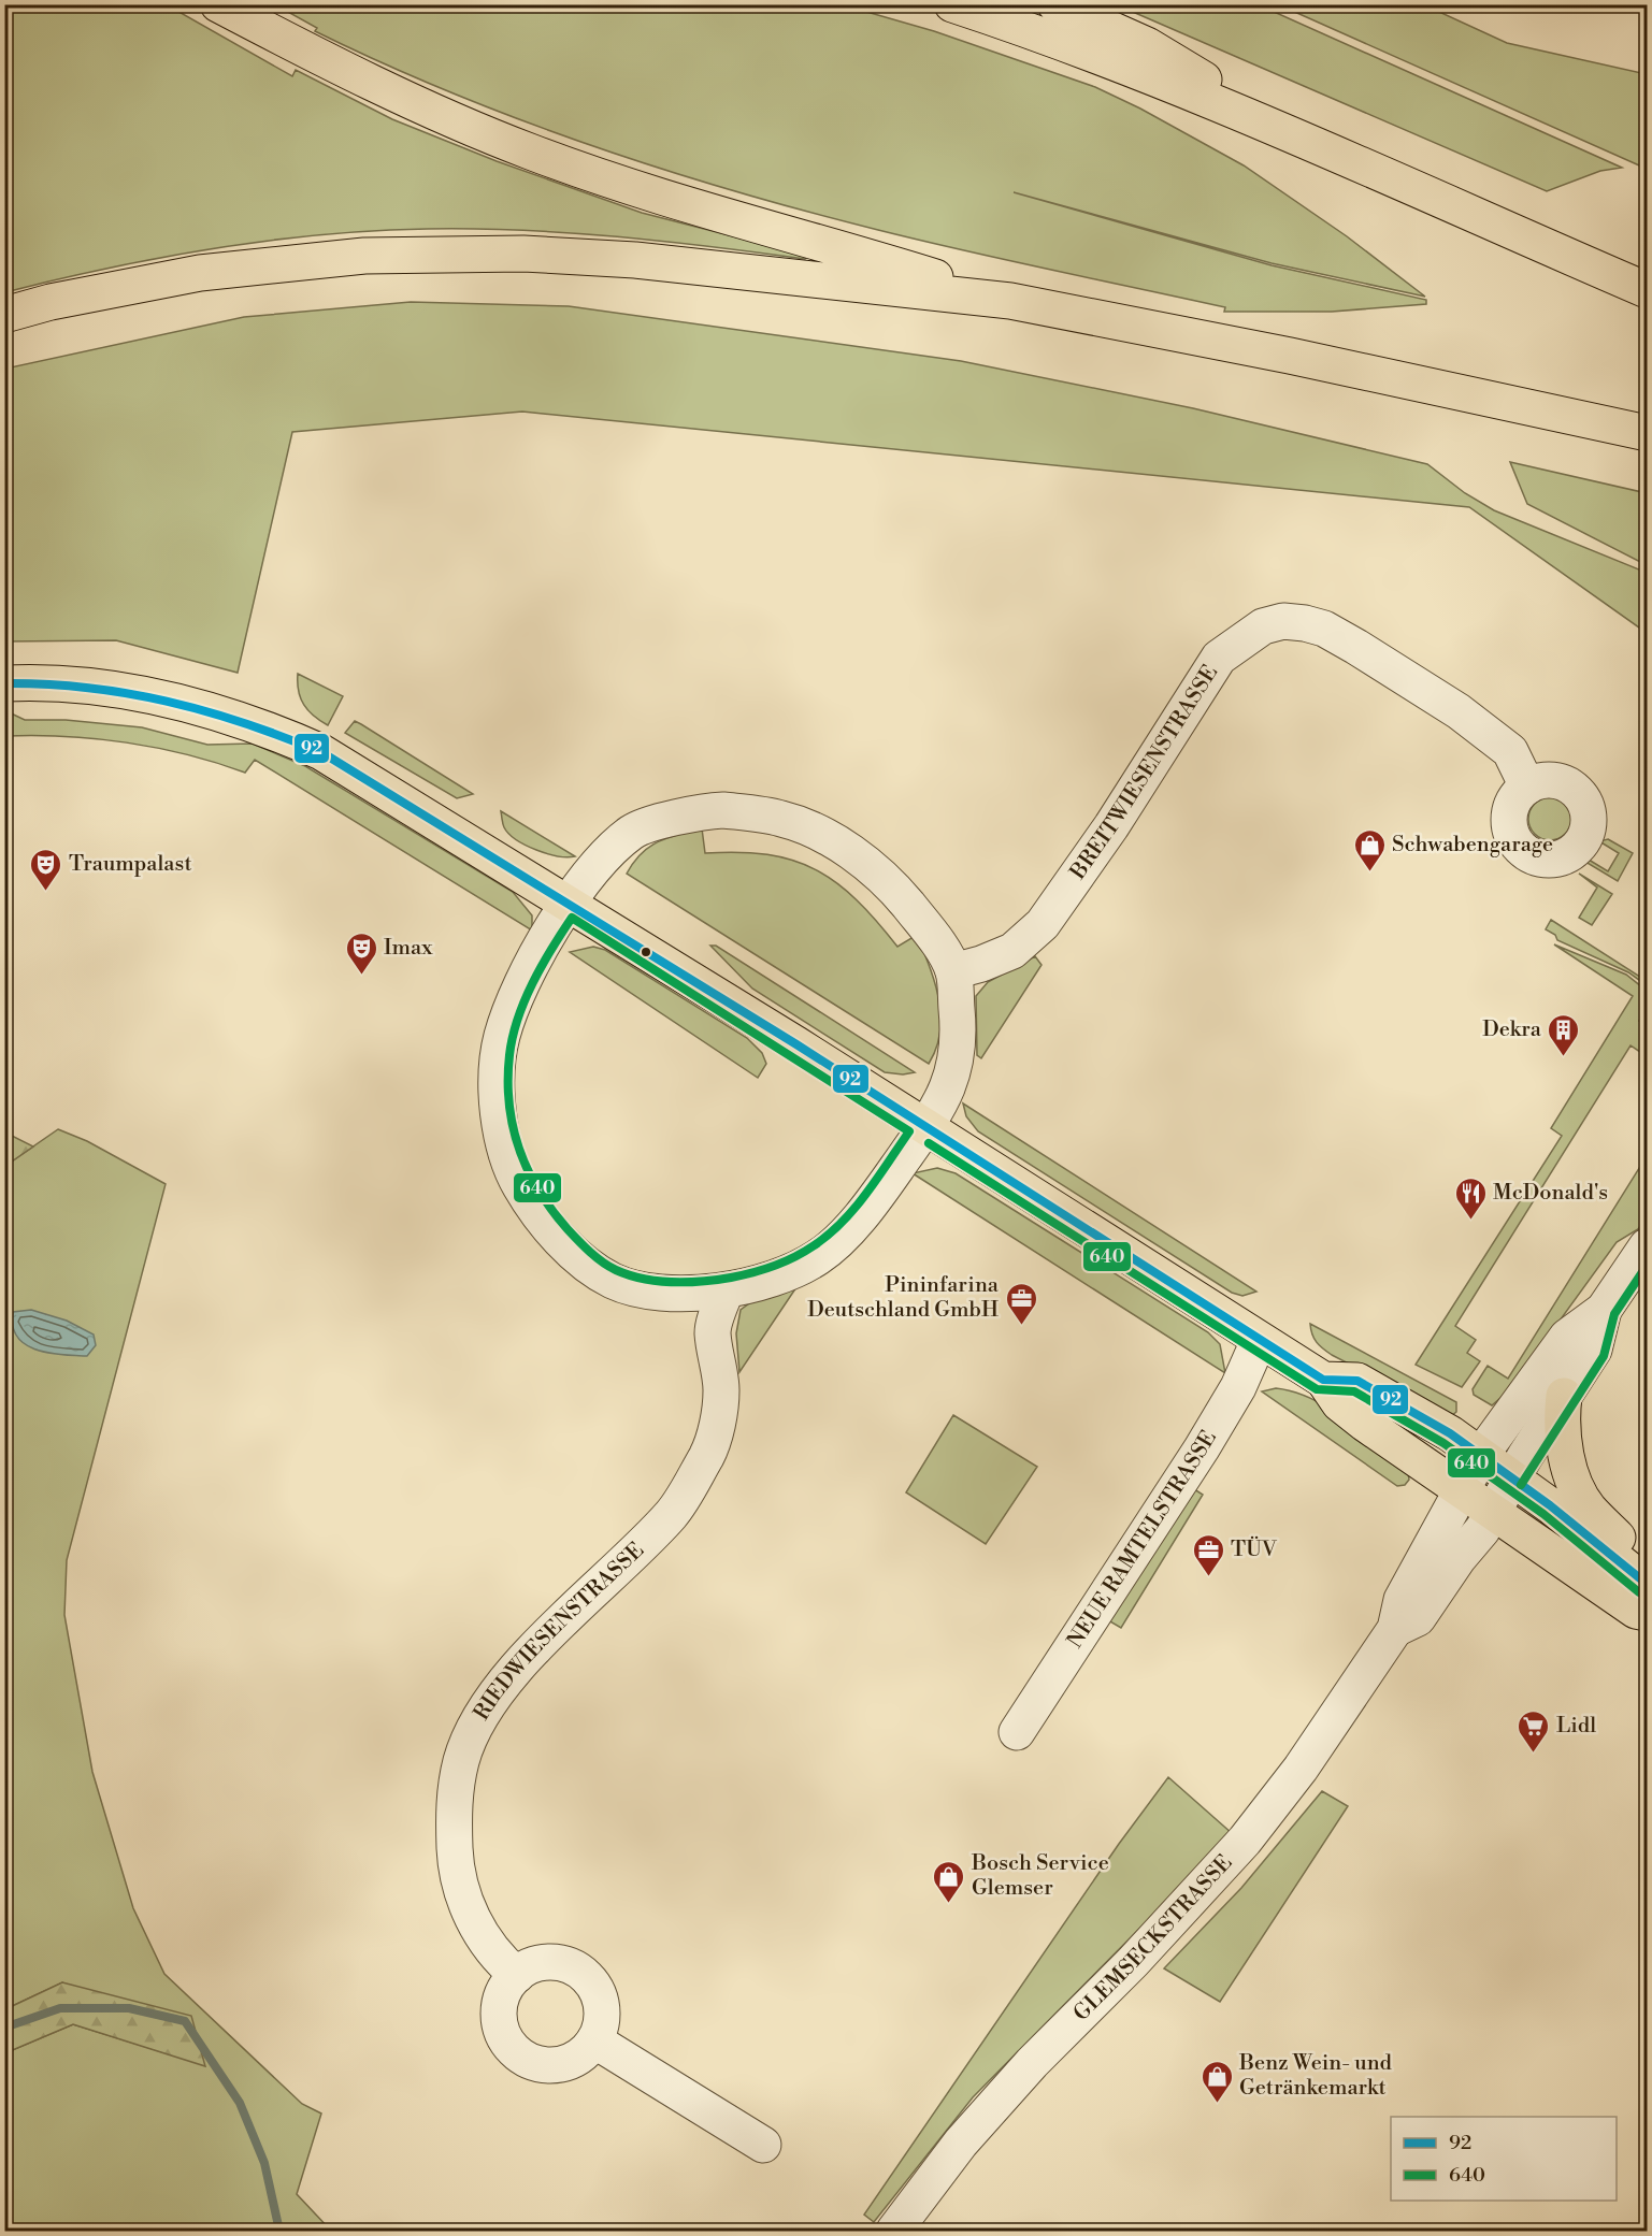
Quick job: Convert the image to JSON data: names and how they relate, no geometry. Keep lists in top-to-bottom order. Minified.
{"streets":{"street":["BREITWIESENSTRASSE","NEUE RAMTELSTRASSE","RIEDWIESENSTRASSE","GLEMSECKSTRASSE"]},"places":{"shop":["Schwabengarage","Bosch Service Glemser","Benz Wein- und Getränkemarkt"],"theatre":["Traumpalast","Imax"],"building":["Dekra"],"restaurant":["McDonald's"],"office":["Pininfarina Deutschland GmbH","TÜV"],"supermarket":["Lidl"]},"lines":["transit line 92","transit line 640"],"legend":["92","640"]}
